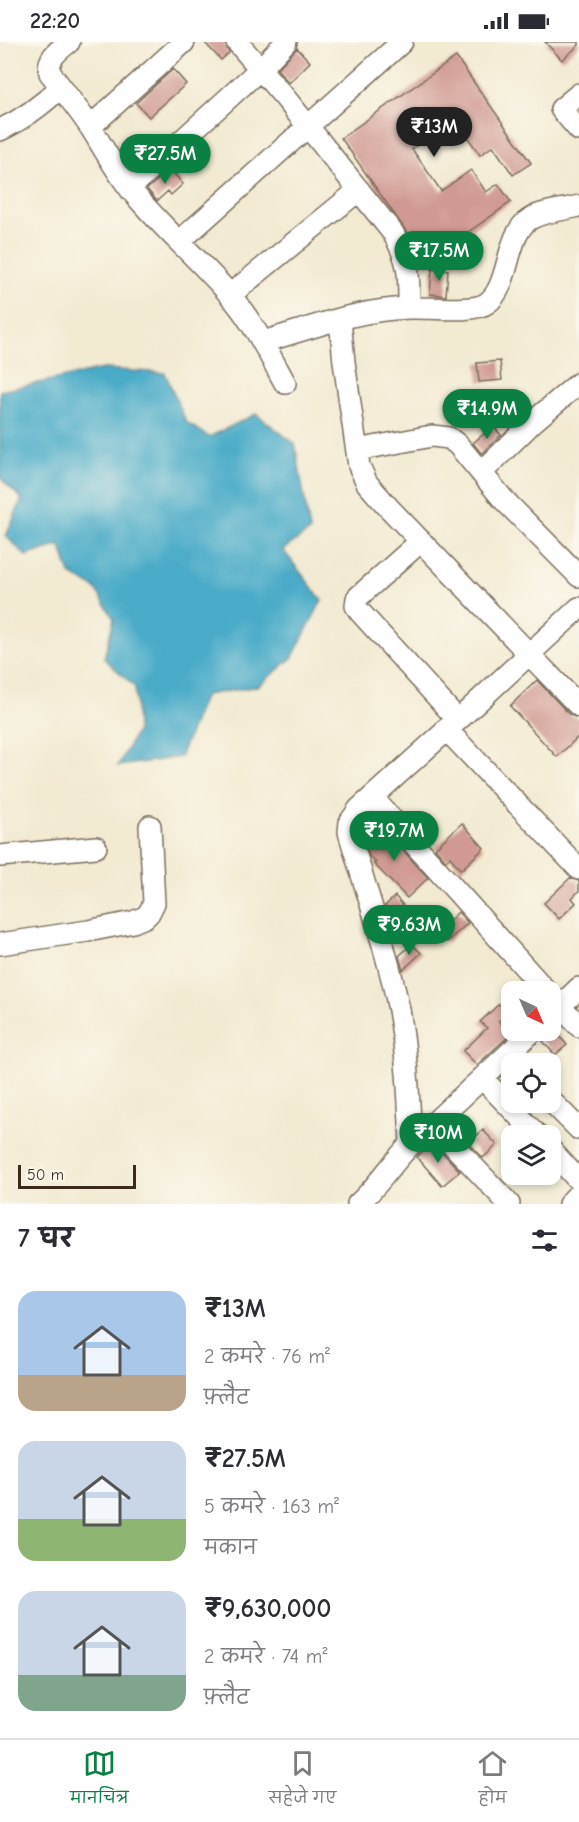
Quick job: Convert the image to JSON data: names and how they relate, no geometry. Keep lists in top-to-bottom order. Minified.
{"scale_bar":"50 m","north":"bottom right","page":{"status":"22:20","price":["₹13M","₹27.5M","₹17.5M","₹14.9M","₹19.7M","₹9.63M","₹10M"],"scale":"50 m","heading":"7 घर","list":[{"name":"₹13M","note":"2 कमरे · 76 m² · फ़्लैट"},{"name":"₹27.5M","note":"5 कमरे · 163 m² · मकान"},{"name":"₹9,630,000","note":"2 कमरे · 74 m² · फ़्लैट"}],"tabs":["मानचित्र","सहेजे गए","होम"]}}
